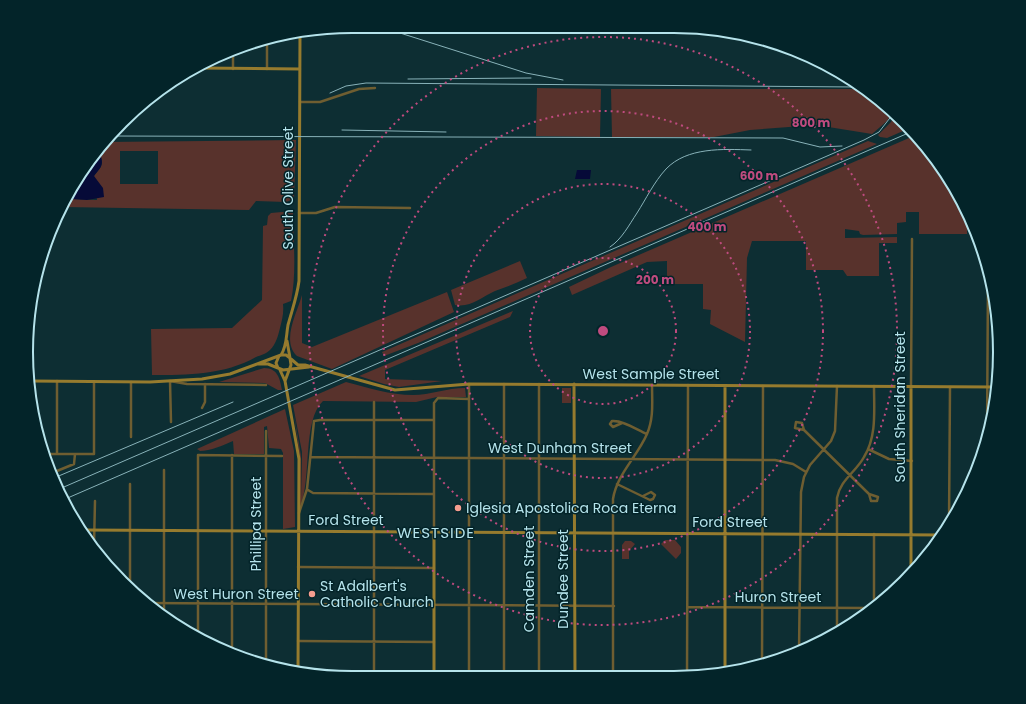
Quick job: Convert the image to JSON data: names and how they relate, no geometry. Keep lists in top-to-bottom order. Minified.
{"streets":{"street":["South Olive Street","West Sample Street","South Sheridan Street","West Dunham Street","Ford Street","Phillipa Street","Camden Street","Dundee Street","West Huron Street","Huron Street"]},"crossings":[["South Olive Street","West Sample Street"],["West Sample Street","South Sheridan Street"],["West Sample Street","Camden Street"],["West Sample Street","Dundee Street"],["South Sheridan Street","Ford Street"],["West Dunham Street","Camden Street"],["West Dunham Street","Dundee Street"],["Ford Street","Phillipa Street"],["Ford Street","Camden Street"],["Ford Street","Dundee Street"],["Phillipa Street","West Huron Street"],["Camden Street","West Huron Street"],["Dundee Street","West Huron Street"]],"districts":["WESTSIDE"],"places":["Iglesia Apostolica Roca Eterna","St Adalbert's Catholic Church"],"rings":["800 m","600 m","400 m","200 m"]}
